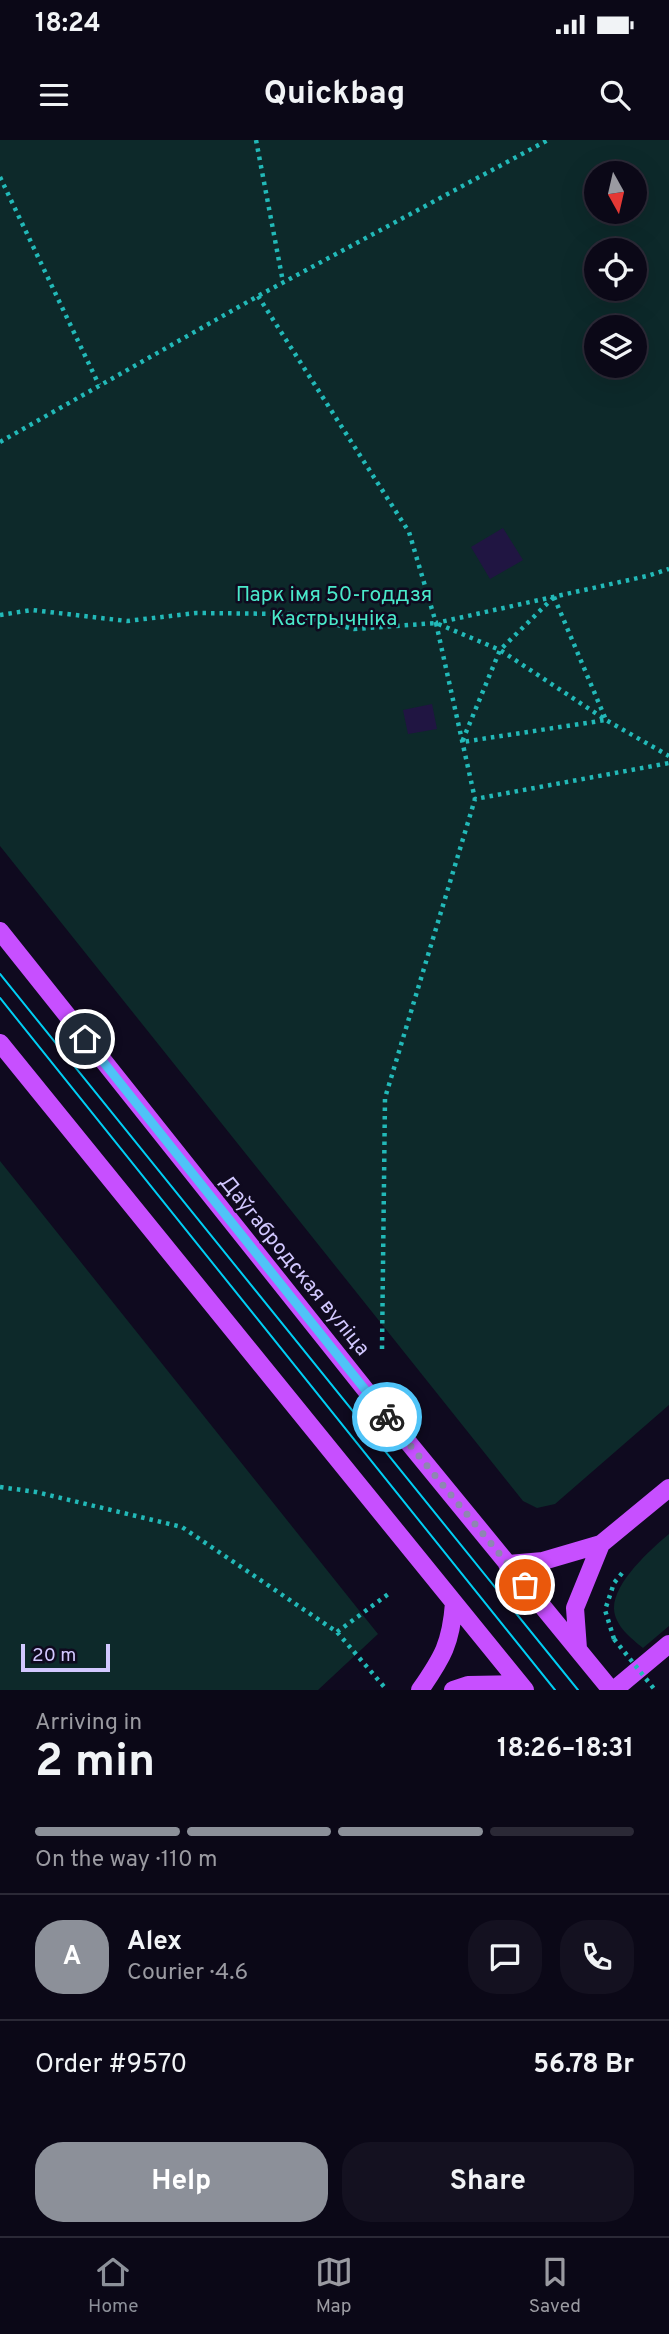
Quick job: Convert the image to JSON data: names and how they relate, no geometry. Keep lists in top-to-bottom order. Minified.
{"streets":{"main road":["Даўгабродская вуліца"]},"parks":["Парк імя 50-годдзя Кастрычніка"],"scale_bar":"20 m","north":"bottom","page":{"status":"18:24","header":"Quickbag","scale":"20 m","heading":["2 min","Arriving in","18:26–18:31"],"panel":["Alex","Courier · 4.6","Order #9570","56.78 Br"],"bar":"On the way · 110 m","round":"A","buttons":["Help","Share"],"tabs":["Home","Map","Saved"]}}
